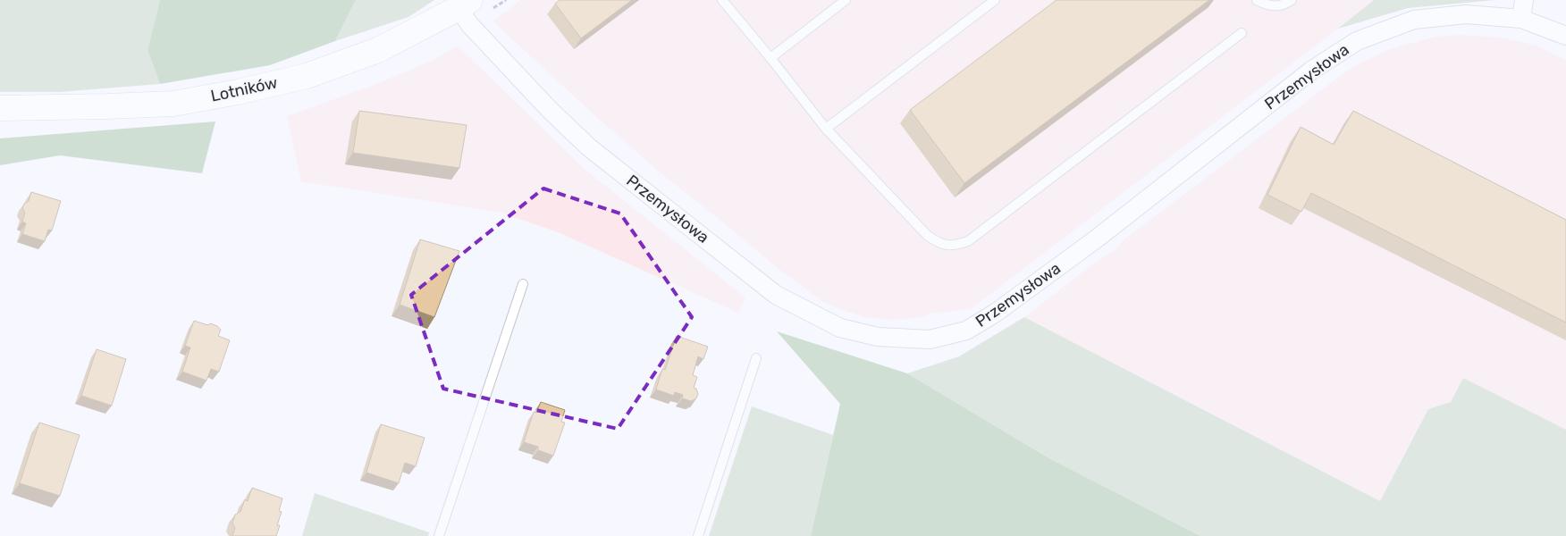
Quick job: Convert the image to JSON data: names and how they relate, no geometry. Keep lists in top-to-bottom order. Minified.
{"streets":{"street":["Przemysłowa","Lotników"]},"crossings":[["Przemysłowa","Lotników"]]}
